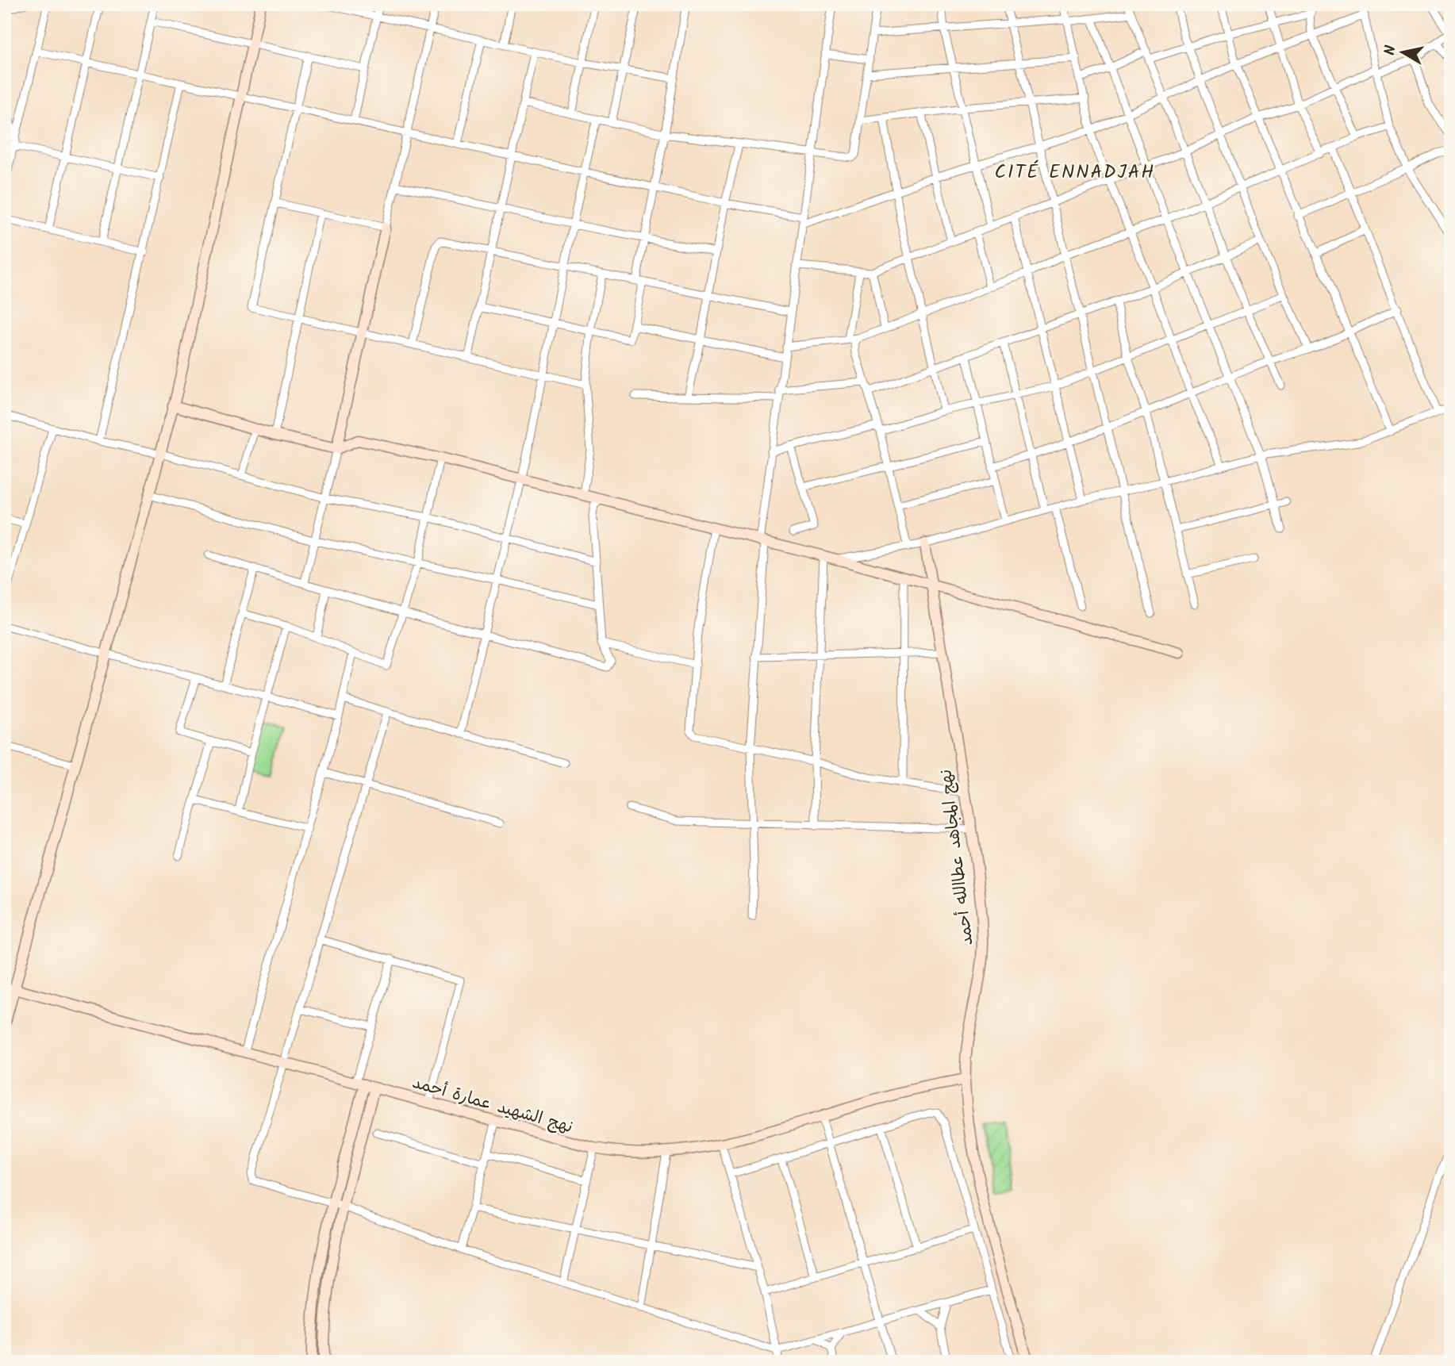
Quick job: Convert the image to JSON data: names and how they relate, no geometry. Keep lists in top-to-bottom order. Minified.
{"streets":{"street":["نهج المجاهد عطاالله أحمد","نهج الشهيد عمارة أحمد"]},"crossings":[["نهج المجاهد عطاالله أحمد","نهج الشهيد عمارة أحمد"]],"districts":["CITÉ ENNADJAH"],"north":"left"}
